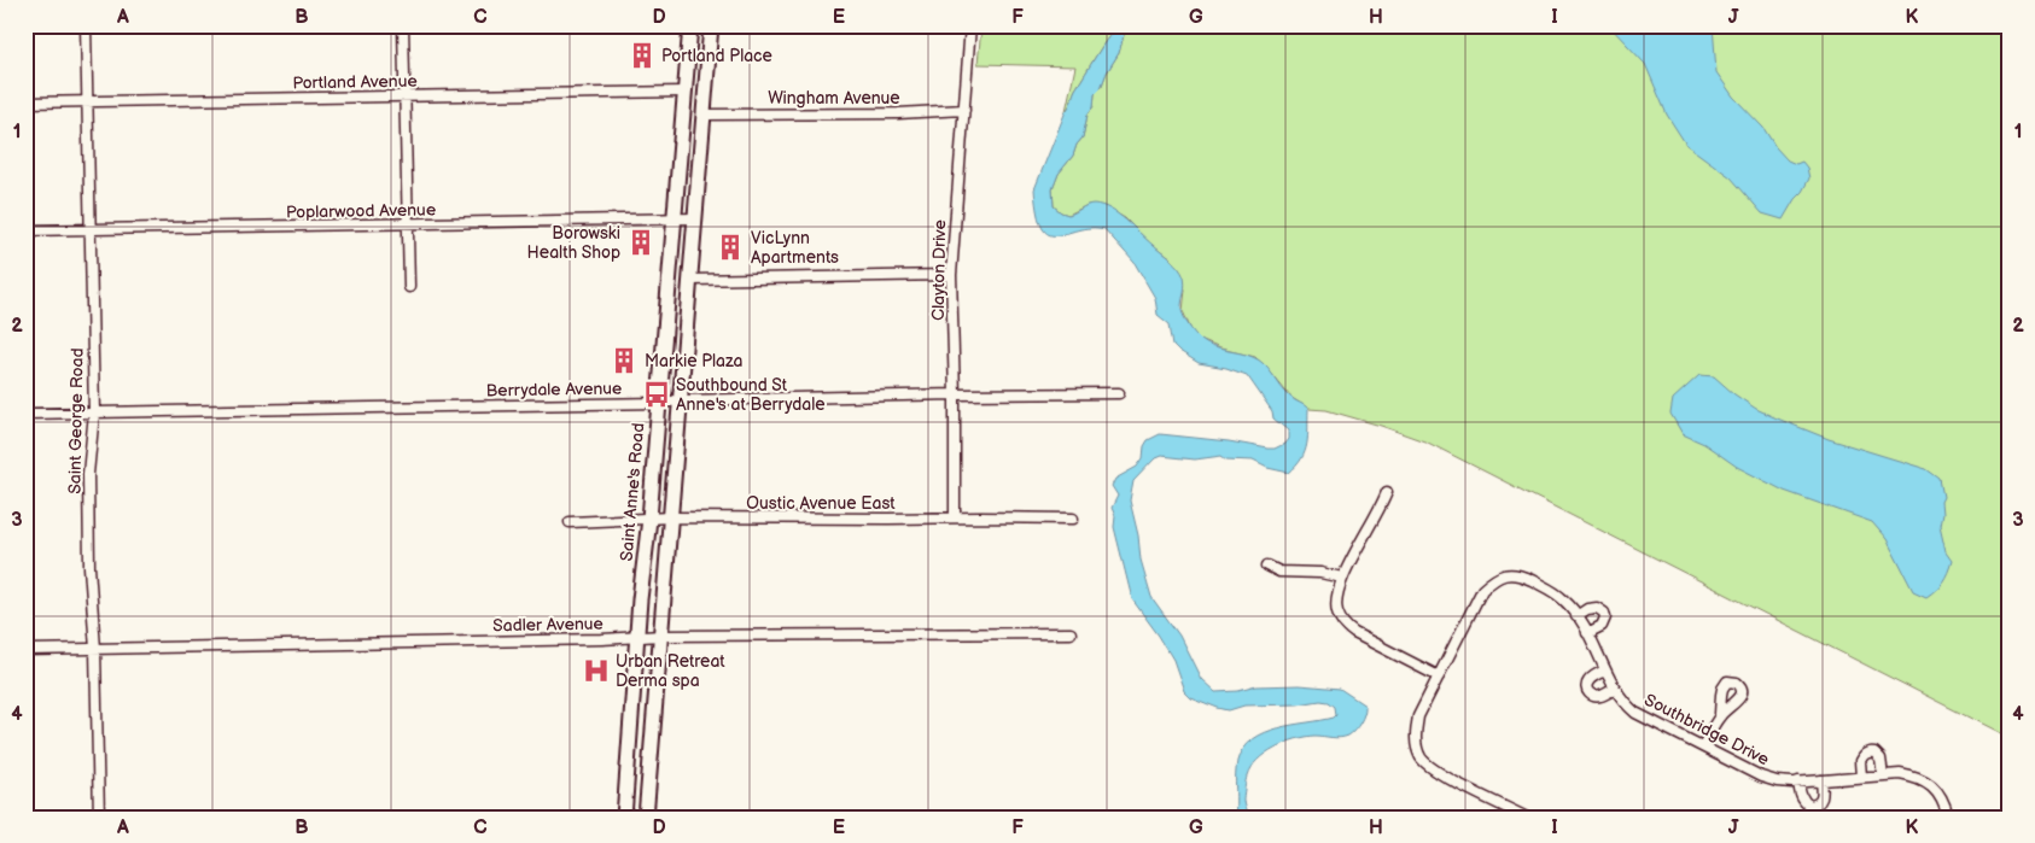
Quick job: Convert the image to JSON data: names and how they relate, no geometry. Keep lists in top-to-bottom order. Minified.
{"streets":{"main road":["Saint Anne's Road"],"street":["Portland Avenue","Wingham Avenue","Poplarwood Avenue","Clayton Drive","Berrydale Avenue","Saint George Road","Oustic Avenue East","Sadler Avenue","Southbridge Drive"]},"crossings":[["Portland Avenue","Saint George Road"],["Portland Avenue","Saint Anne's Road"],["Wingham Avenue","Clayton Drive"],["Poplarwood Avenue","Saint George Road"],["Poplarwood Avenue","Saint Anne's Road"],["Clayton Drive","Berrydale Avenue"],["Clayton Drive","Oustic Avenue East"],["Berrydale Avenue","Saint George Road"],["Berrydale Avenue","Saint Anne's Road"],["Saint George Road","Sadler Avenue"],["Saint Anne's Road","Oustic Avenue East"],["Saint Anne's Road","Sadler Avenue"]],"places":{"building":["Portland Place","Borowski Health Shop","VicLynn Apartments","Markie Plaza"],"bus stop":["Southbound St Anne's at Berrydale"],"hospital":["Urban Retreat Derma spa"]},"grid":{"columns":["A","B","C","D","E","F","G","H","I","J","K"],"rows":["1","2","3","4"]}}
